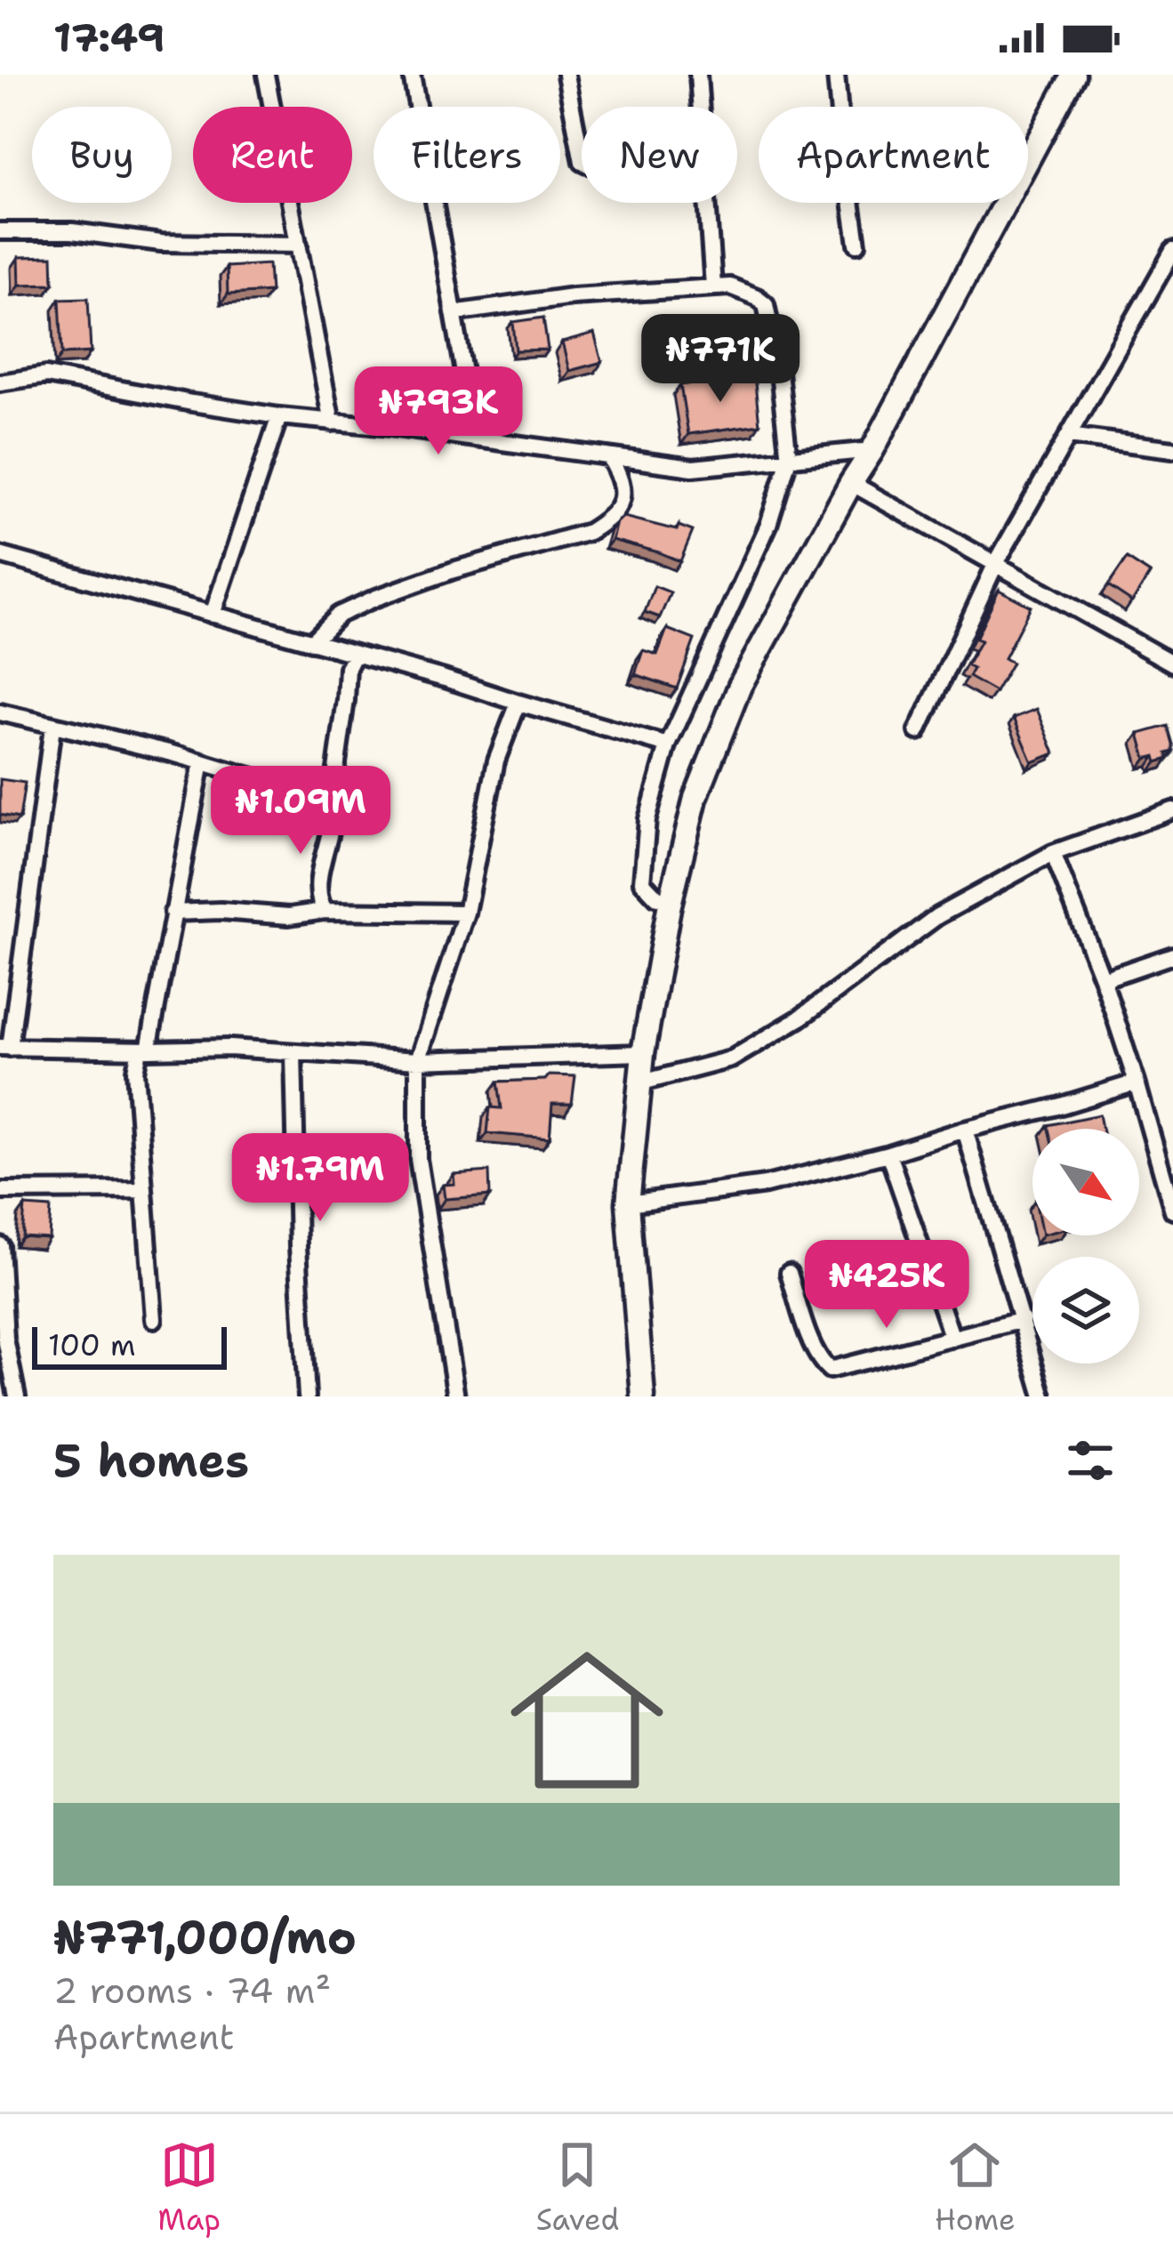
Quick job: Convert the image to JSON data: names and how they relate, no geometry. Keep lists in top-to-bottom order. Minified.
{"scale_bar":"100 m","north":"bottom right","page":{"status":"17:49","chip":["Buy","Rent","Filters","New","Apartment"],"price":["₦771K","₦793K","₦1.09M","₦1.79M","₦425K"],"scale":"100 m","heading":"5 homes","list":[{"name":"₦771,000/mo","note":"2 rooms · 74 m² · Apartment"}],"tabs":["Map","Saved","Home"]}}
